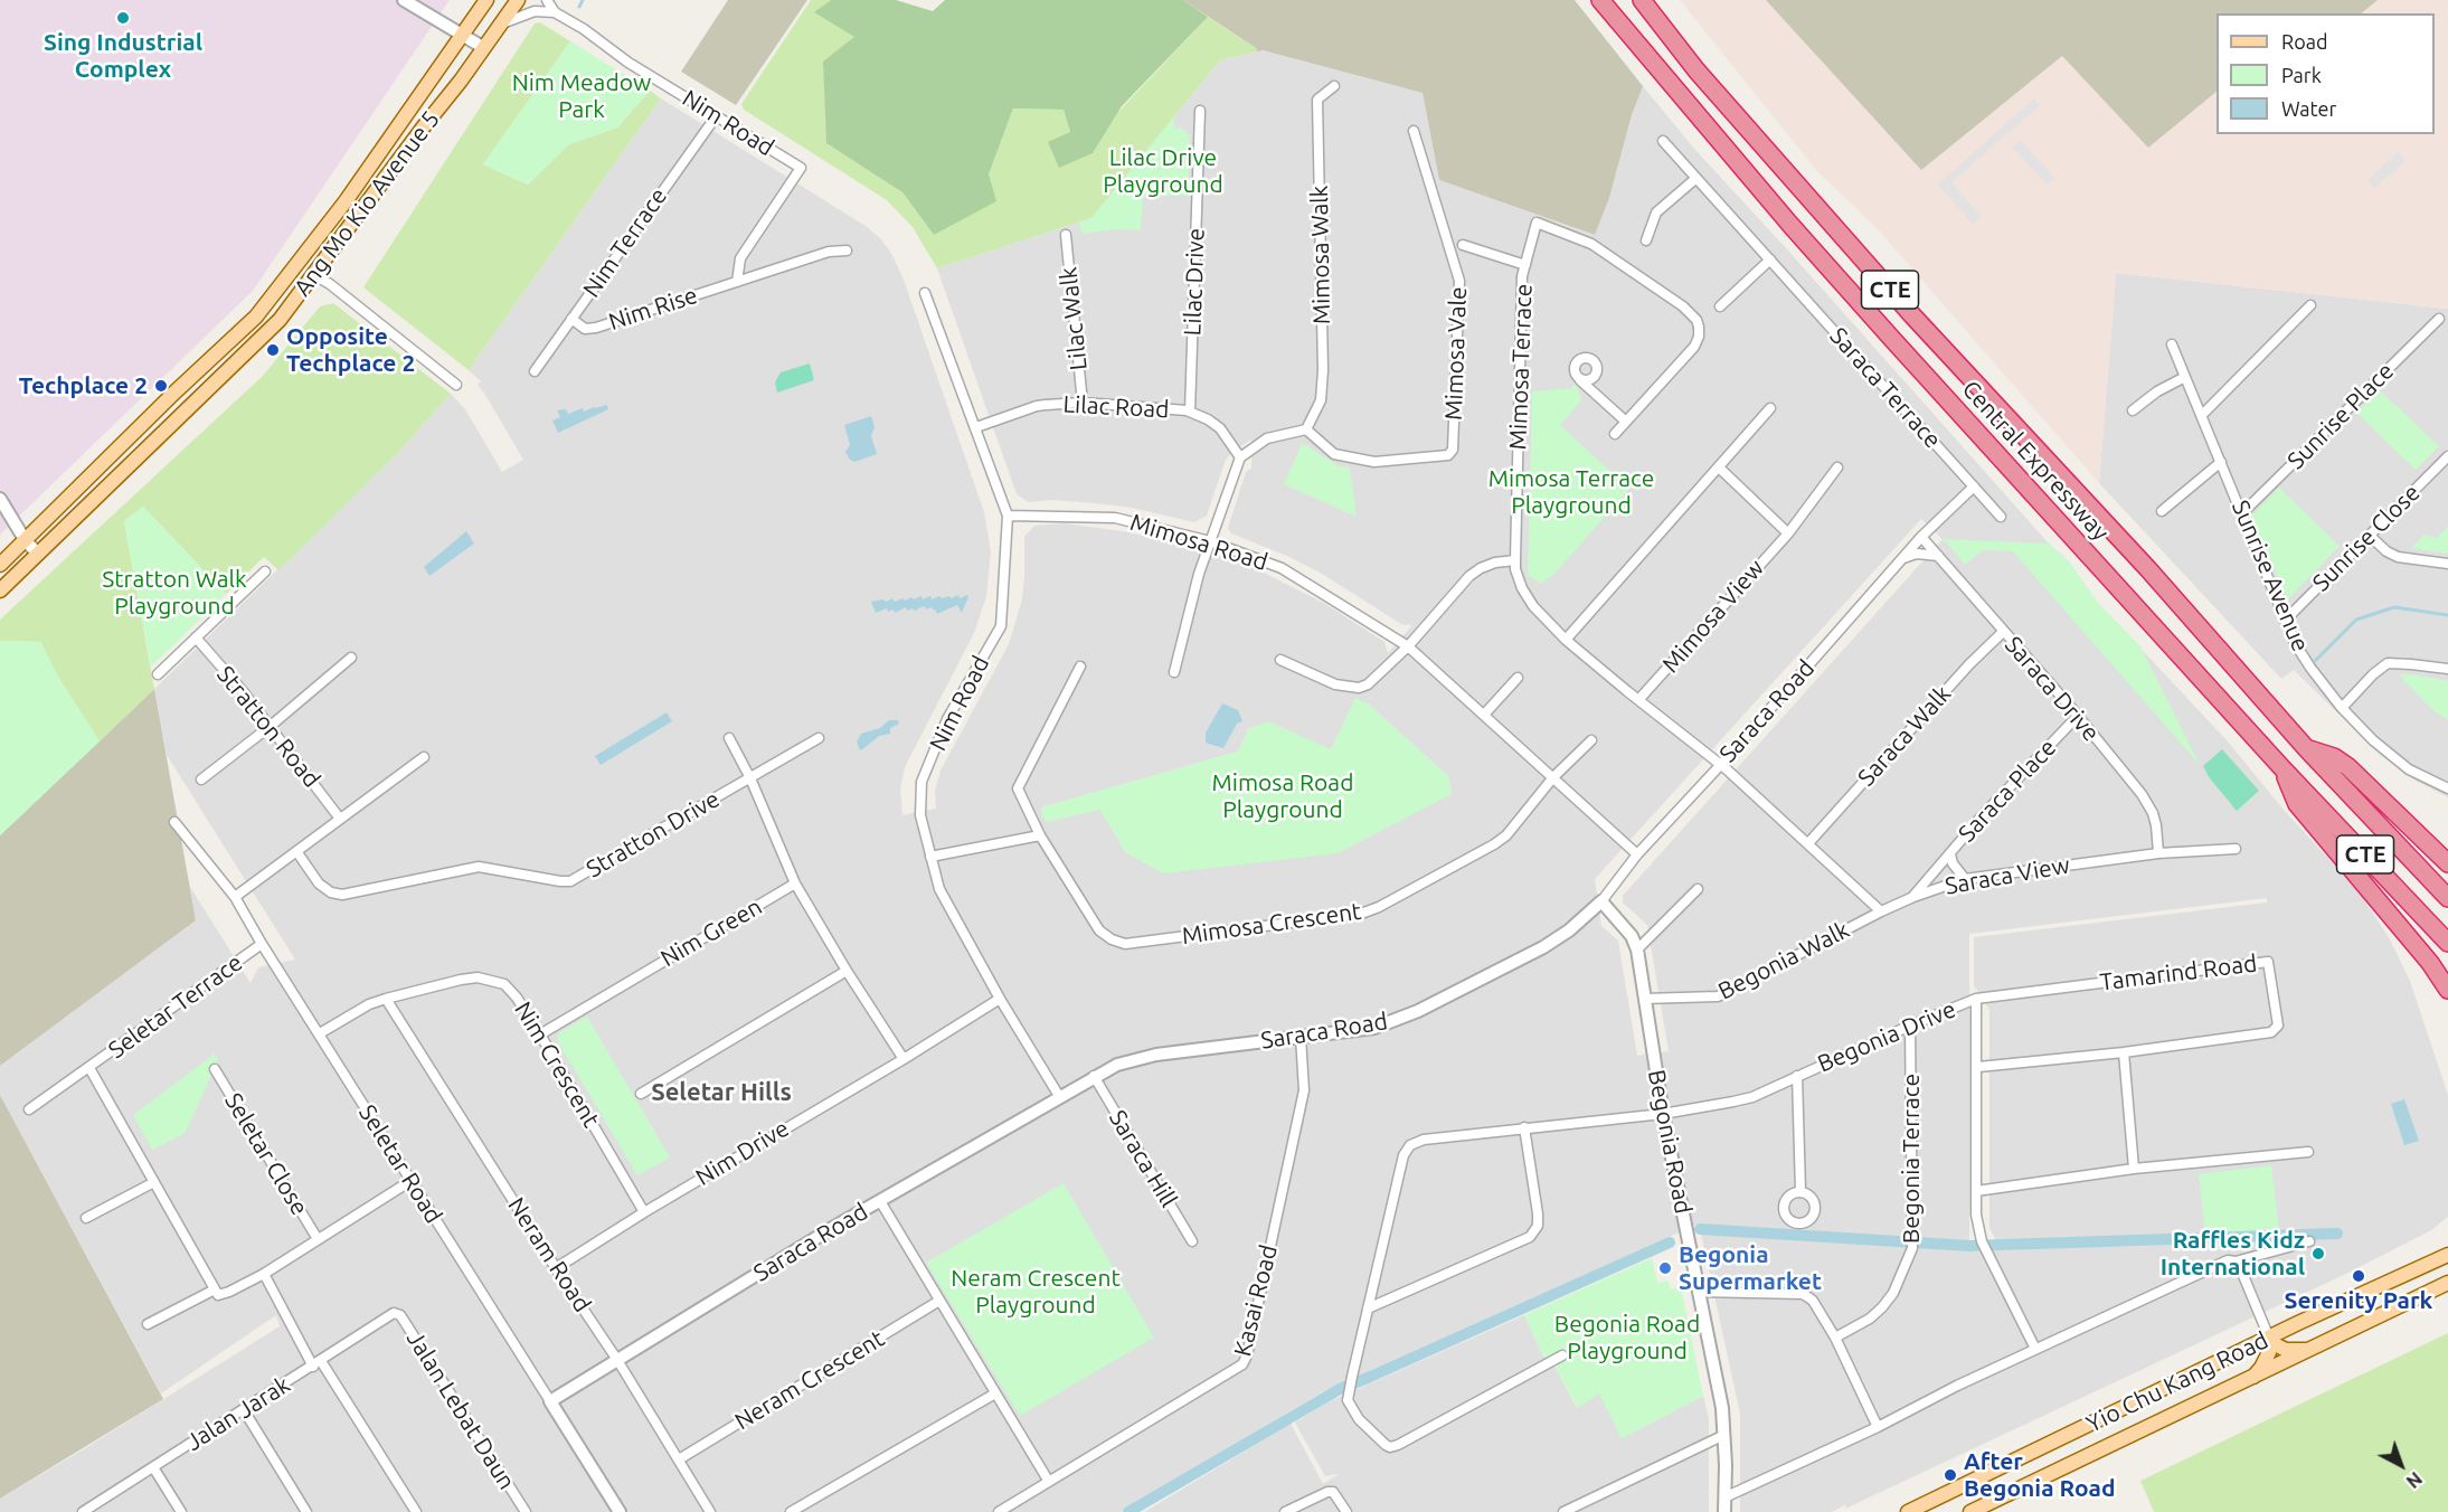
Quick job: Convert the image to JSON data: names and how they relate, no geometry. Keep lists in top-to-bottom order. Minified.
{"streets":{"highway":["CTE","Central Expressway"],"main road":["Ang Mo Kio Avenue 5","Yio Chu Kang Road"],"street":["Nim Road","Nim Terrace","Mimosa Walk","Lilac Drive","Nim Rise","Lilac Walk","Mimosa Vale","Mimosa Terrace","Saraca Terrace","Lilac Road","Sunrise Place","Sunrise Close","Mimosa Road","Sunrise Avenue","Mimosa View","Saraca Drive","Saraca Road","Stratton Road","Saraca Walk","Saraca Place","Stratton Drive","Saraca View","Mimosa Crescent","Nim Green","Begonia Walk","Tamarind Road","Seletar Terrace","Begonia Drive","Nim Crescent","Begonia Road","Nim Drive","Seletar Close","Saraca Hill","Begonia Terrace","Seletar Road","Neram Road","Kasai Road","Neram Crescent","Jalan Lebat Daun","Jalan Jarak"]},"crossings":[["Nim Road","Nim Terrace"],["Nim Road","Nim Rise"],["Nim Road","Lilac Road"],["Nim Road","Mimosa Road"],["Nim Road","Saraca Road"],["Nim Road","Nim Drive"],["Nim Terrace","Nim Rise"],["Mimosa Walk","Mimosa Vale"],["Lilac Drive","Lilac Road"],["Lilac Walk","Lilac Road"],["Mimosa Terrace","Mimosa View"],["Mimosa Terrace","Saraca Road"],["Saraca Terrace","Saraca Road"],["Sunrise Place","Sunrise Avenue"],["Sunrise Close","Sunrise Avenue"],["Mimosa Road","Saraca Road"],["Mimosa Road","Mimosa Crescent"],["Saraca Drive","Saraca Road"],["Saraca Drive","Saraca Walk"],["Saraca Drive","Saraca Place"],["Saraca Drive","Saraca View"],["Saraca Road","Begonia Road"],["Saraca Road","Saraca Hill"],["Saraca Road","Seletar Road"],["Saraca Road","Neram Road"],["Saraca Road","Kasai Road"],["Saraca Place","Saraca View"],["Saraca View","Begonia Walk"],["Nim Green","Nim Crescent"],["Begonia Walk","Begonia Road"],["Tamarind Road","Begonia Drive"],["Seletar Terrace","Seletar Road"],["Begonia Drive","Begonia Road"],["Begonia Drive","Begonia Terrace"],["Nim Crescent","Nim Drive"],["Nim Crescent","Seletar Road"],["Nim Crescent","Neram Road"],["Nim Drive","Neram Road"],["Seletar Close","Seletar Road"],["Neram Road","Neram Crescent"],["Jalan Lebat Daun","Jalan Jarak"]],"districts":["Seletar Hills"],"parks":["Nim Meadow Park","Lilac Drive Playground","Mimosa Terrace Playground","Stratton Walk Playground","Mimosa Road Playground","Neram Crescent Playground","Begonia Road Playground"],"places":["Sing Industrial Complex","Opposite Techplace 2","Techplace 2","Raffles Kidz International","Begonia Supermarket","Serenity Park","After Begonia Road"],"legend":["Road","Park","Water"],"north":"bottom right"}
